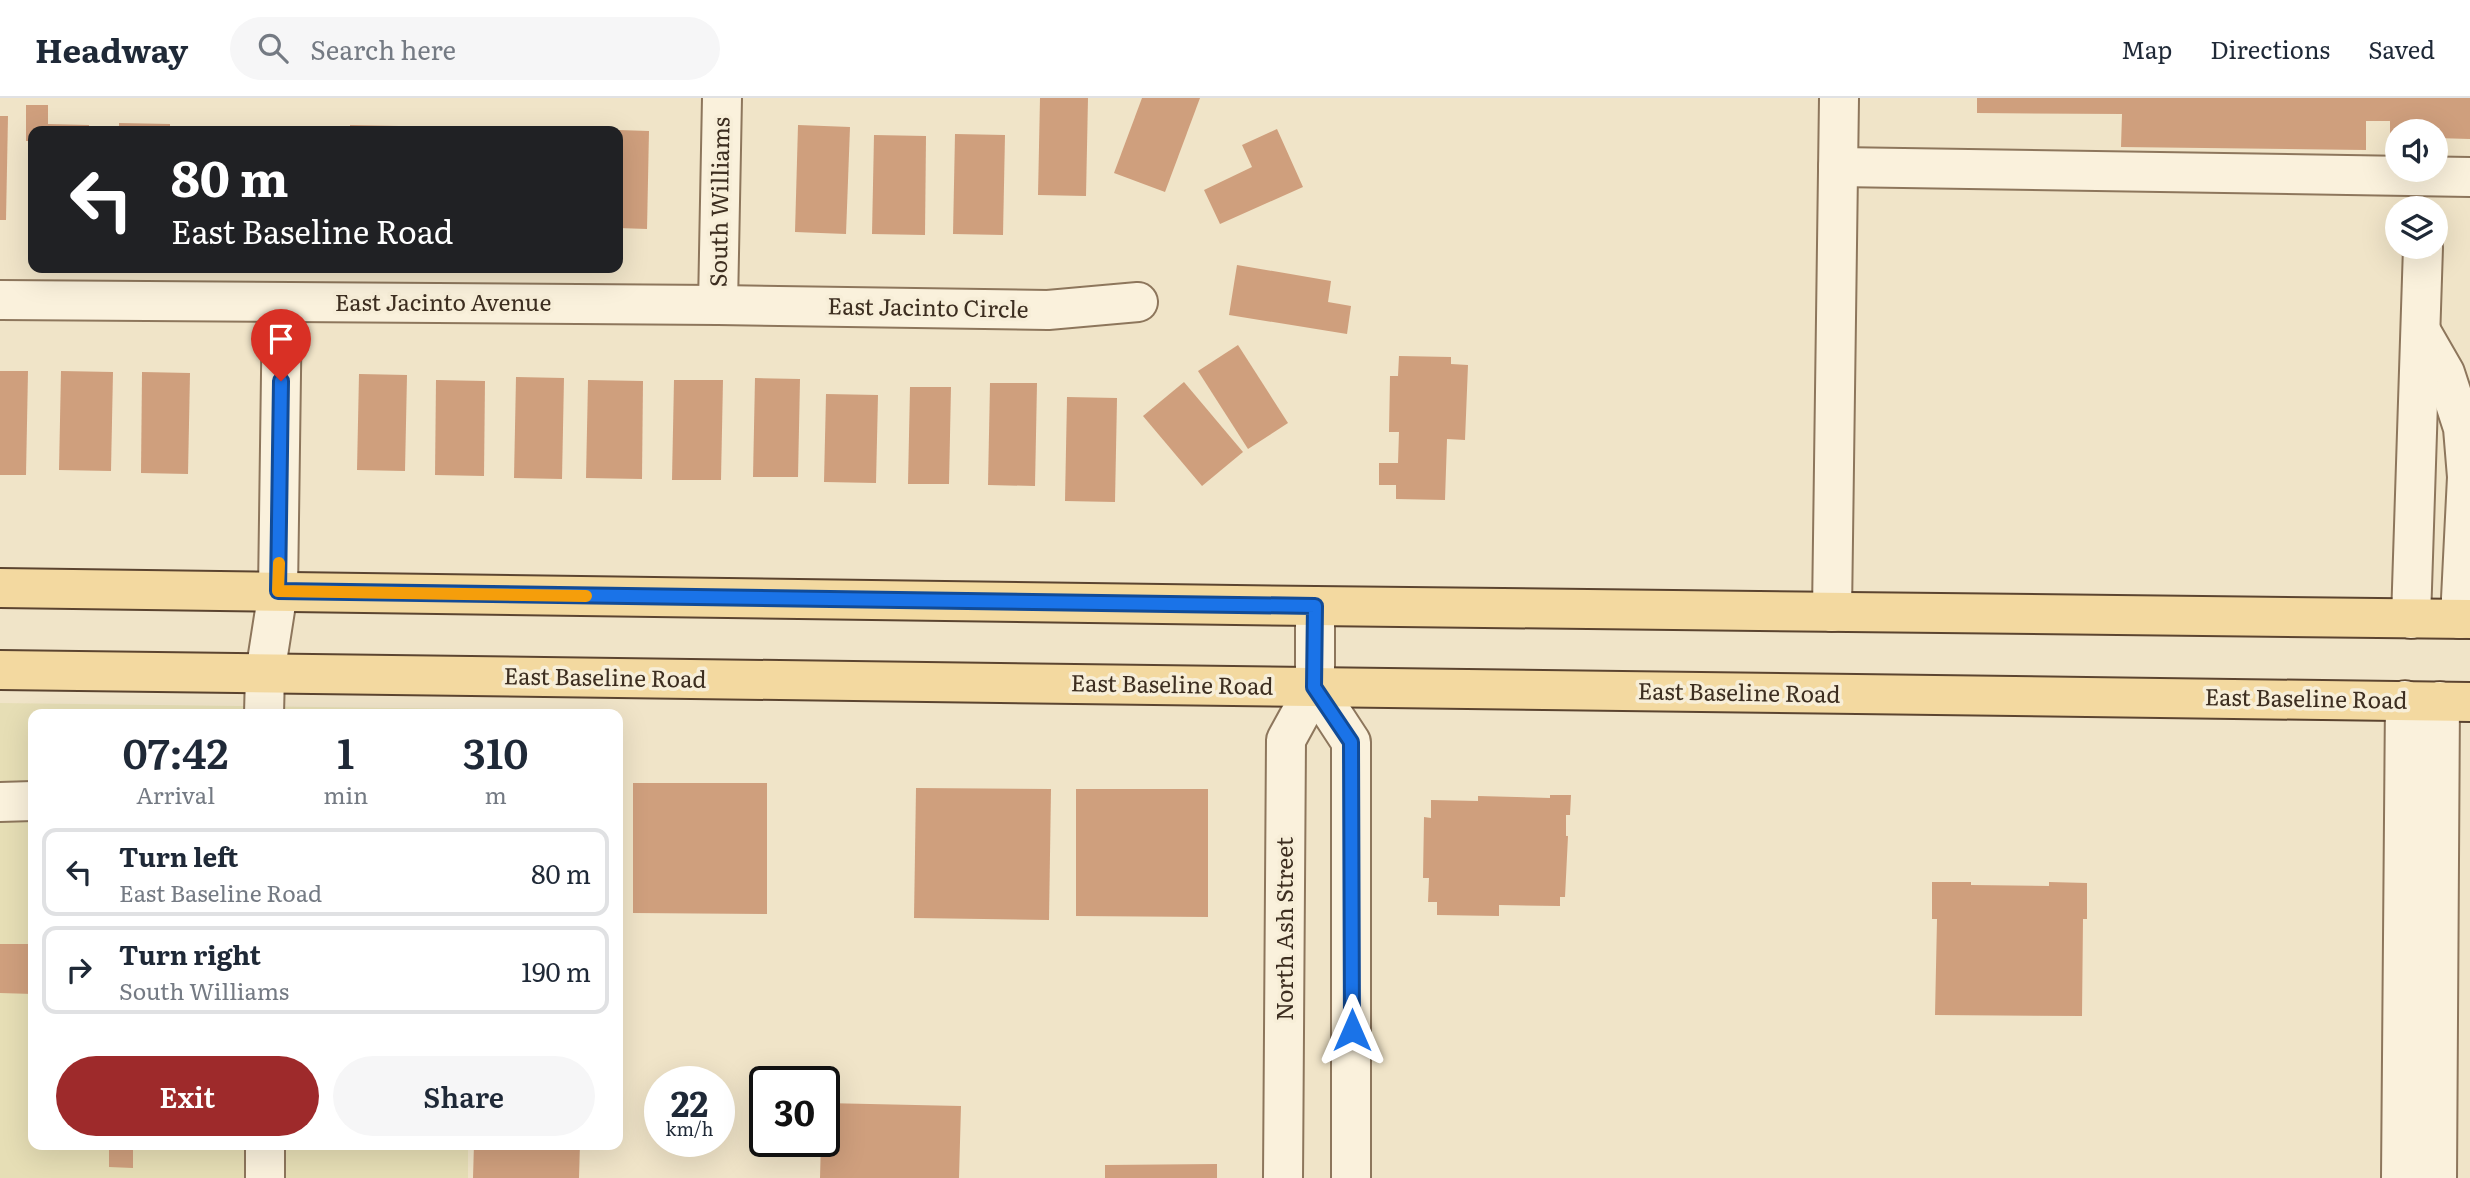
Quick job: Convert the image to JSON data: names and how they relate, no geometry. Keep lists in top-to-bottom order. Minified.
{"streets":{"main road":["East Baseline Road"],"street":["South Williams","East Jacinto Avenue","East Jacinto Circle","North Ash Street"]},"crossings":[["South Williams","East Jacinto Avenue"],["South Williams","East Jacinto Circle"],["East Jacinto Avenue","East Jacinto Circle"],["East Baseline Road","North Ash Street"]],"page":{"header":"Headway","search":"Search here","nav":["Map","Directions","Saved"],"turn":["80 m","East Baseline Road"],"eta":["07:42","Arrival","1","min","310","m"],"list":[{"name":"Turn left","note":"East Baseline Road","value":"80 m"},{"name":"Turn right","note":"South Williams","value":"190 m"}],"buttons":["Exit","Share"],"speed":"22 km/h","limit":"30"}}
